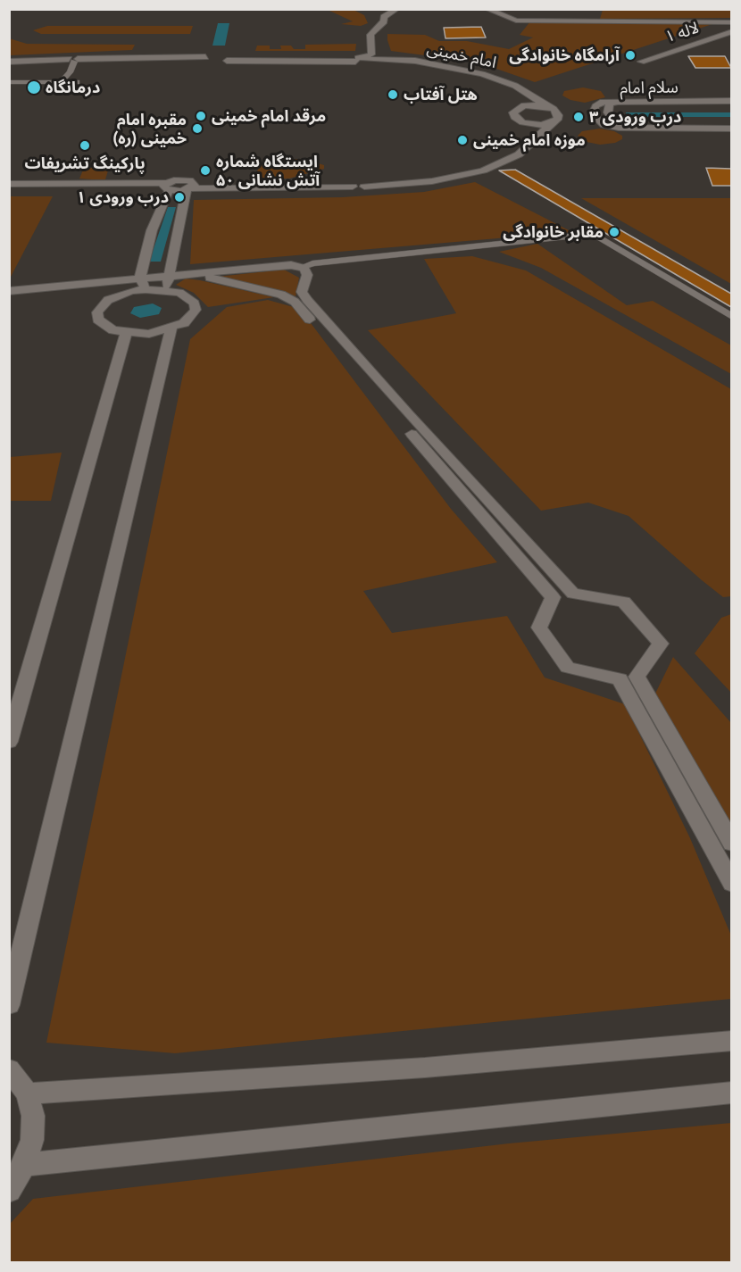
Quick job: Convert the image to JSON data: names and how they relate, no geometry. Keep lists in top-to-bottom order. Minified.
{"streets":{"street":["لاله ۱","امام خمینی","سلام امام"]},"places":["آرامگاه خانوادگی","درمانگاه","هتل آفتاب","مرقد امام خمینی","درب ورودی ۳","مقبره امام خمینی (ره)","موزه امام خمینی","پارکینگ تشریفات","ایستگاه شماره ۵۰ آتش نشانی","درب ورودی ۱","مقابر خانوادگی"]}
